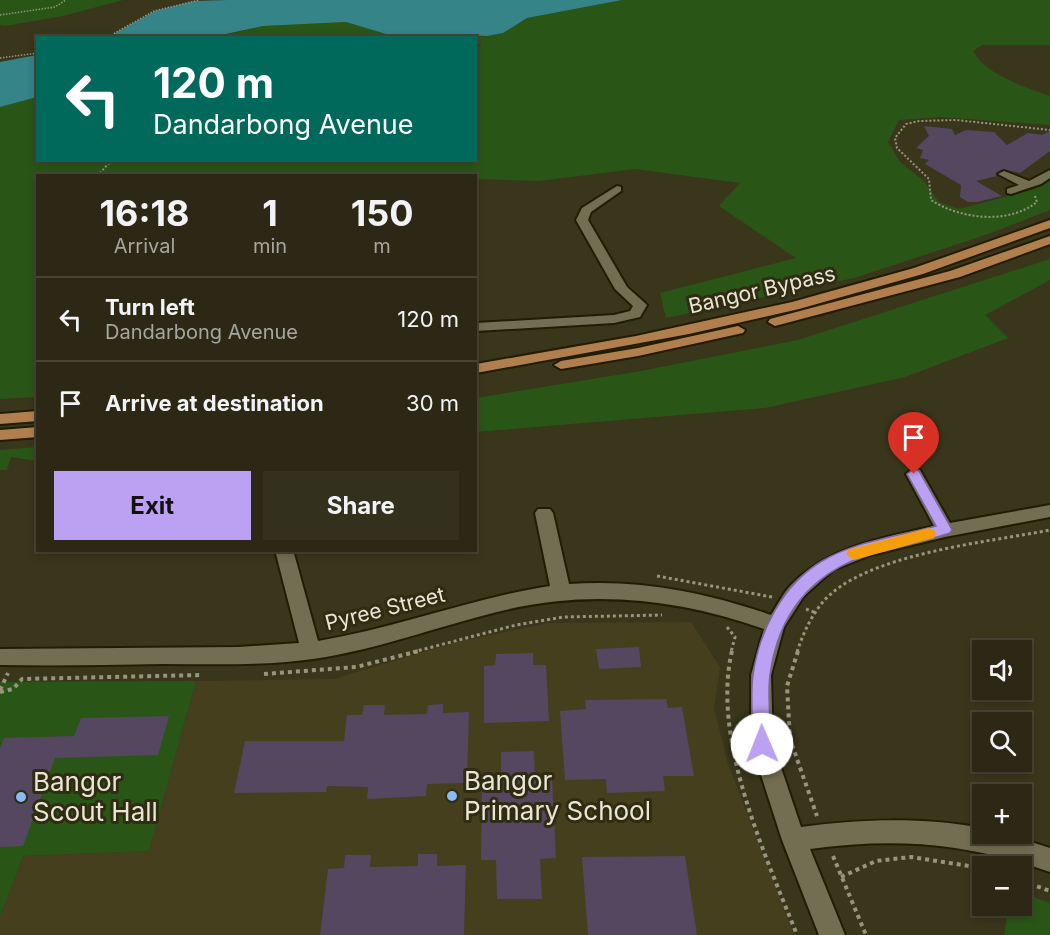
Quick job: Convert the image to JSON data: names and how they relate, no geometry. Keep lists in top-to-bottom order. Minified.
{"streets":{"main road":["Bangor Bypass"],"street":["Pyree Street"]},"places":["Bangor Primary School","Bangor Scout Hall"],"page":{"turn":["120 m","Dandarbong Avenue"],"eta":["16:18","Arrival","1","min","150","m"],"list":[{"name":"Turn left","note":"Dandarbong Avenue","value":"120 m"},{"name":"Arrive at destination","value":"30 m"}],"buttons":["Exit","Share"],"map_buttons":["+","−"]}}
